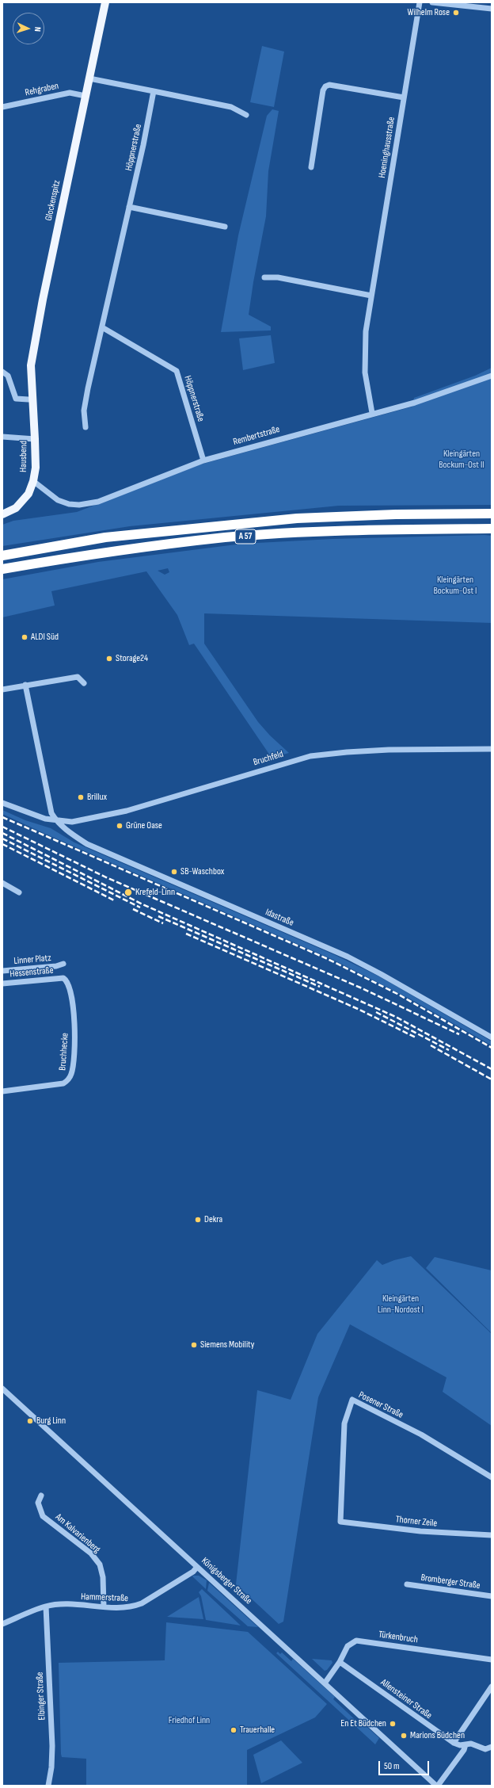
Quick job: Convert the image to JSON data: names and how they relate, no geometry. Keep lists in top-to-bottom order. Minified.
{"streets":{"highway":["A 57"],"main road":["Glockenspitz","Hausbend"],"street":["Rehgraben","Höppnerstraße","Hoeninghausstraße","Rembertstraße","Bruchfeld","Idastraße","Linner Platz","Hessenstraße","Bruchhecke","Posener Straße","Thorner Zeile","Am Kalvarienberg","Königsberger Straße","Bromberger Straße","Hammerstraße","Türkenbruch","Elbinger Straße","Allensteiner Straße"]},"crossings":[["Rehgraben","Glockenspitz"],["Höppnerstraße","Rembertstraße"],["Hoeninghausstraße","Rembertstraße"],["Glockenspitz","Hausbend"],["Rembertstraße","Hausbend"],["Bruchfeld","Idastraße"],["Hessenstraße","Bruchhecke"],["Posener Straße","Thorner Zeile"],["Am Kalvarienberg","Hammerstraße"],["Königsberger Straße","Hammerstraße"],["Königsberger Straße","Türkenbruch"],["Hammerstraße","Elbinger Straße"],["Türkenbruch","Allensteiner Straße"]],"parks":["Kleingärten Bockum-Ost II","Kleingärten Bockum-Ost I","Kleingärten Linn-Nordost I","Friedhof Linn"],"places":["Wilhelm Rose","ALDI Süd","Storage24","Brillux","Grüne Oase","SB-Waschbox","Krefeld-Linn","Dekra","Siemens Mobility","Burg Linn","En Et Büdchen","Trauerhalle","Marions Büdchen"],"scale_bar":"50 m","north":"right"}
